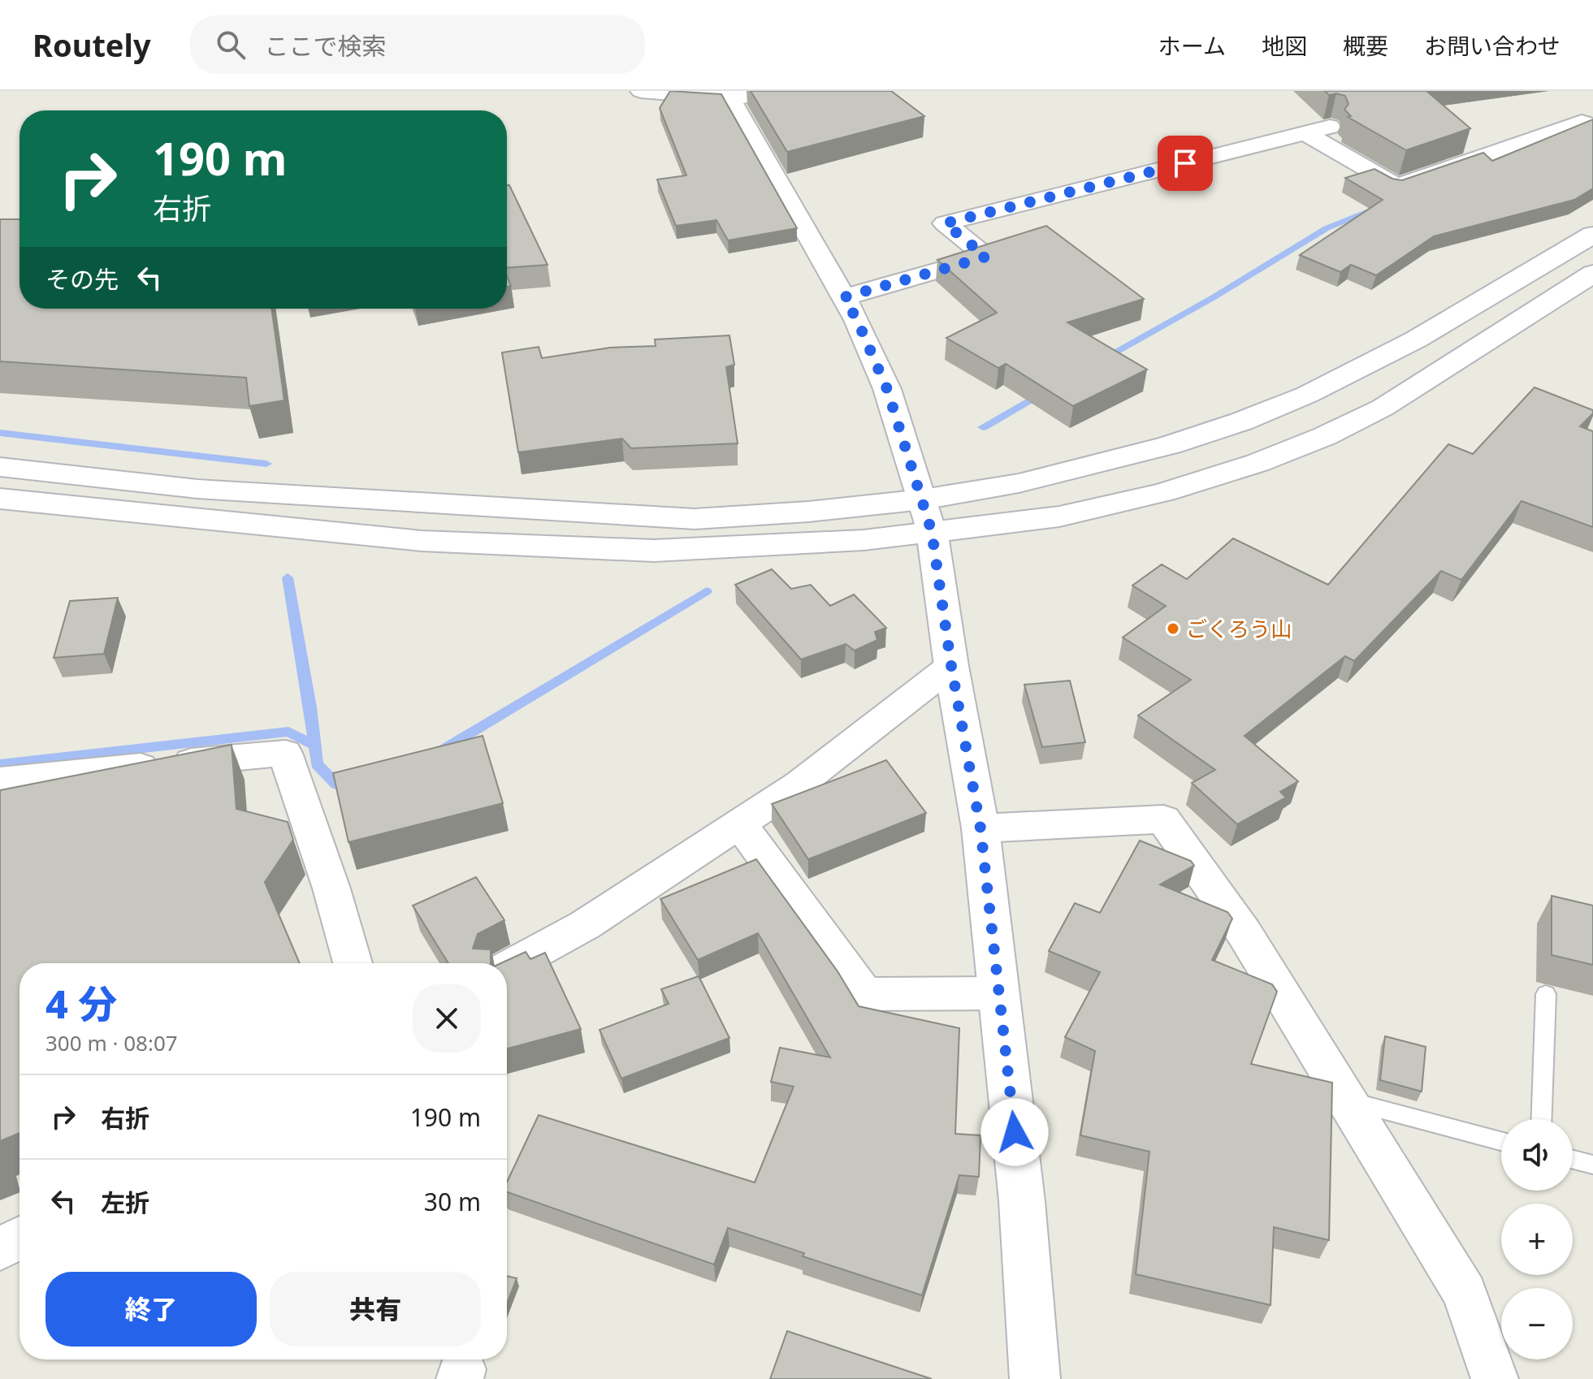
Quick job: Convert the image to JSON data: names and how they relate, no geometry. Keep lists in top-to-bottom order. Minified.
{"places":["ごくろう山"],"page":{"header":"Routely","search":"ここで検索","nav":["ホーム","地図","概要","お問い合わせ"],"turn":["190 m","右折"],"then":"その先","heading":["4 分","300 m · 08:07"],"list":[{"name":"右折","value":"190 m"},{"name":"左折","value":"30 m"}],"map_buttons":["+","−"],"buttons":["終了","共有"]}}
